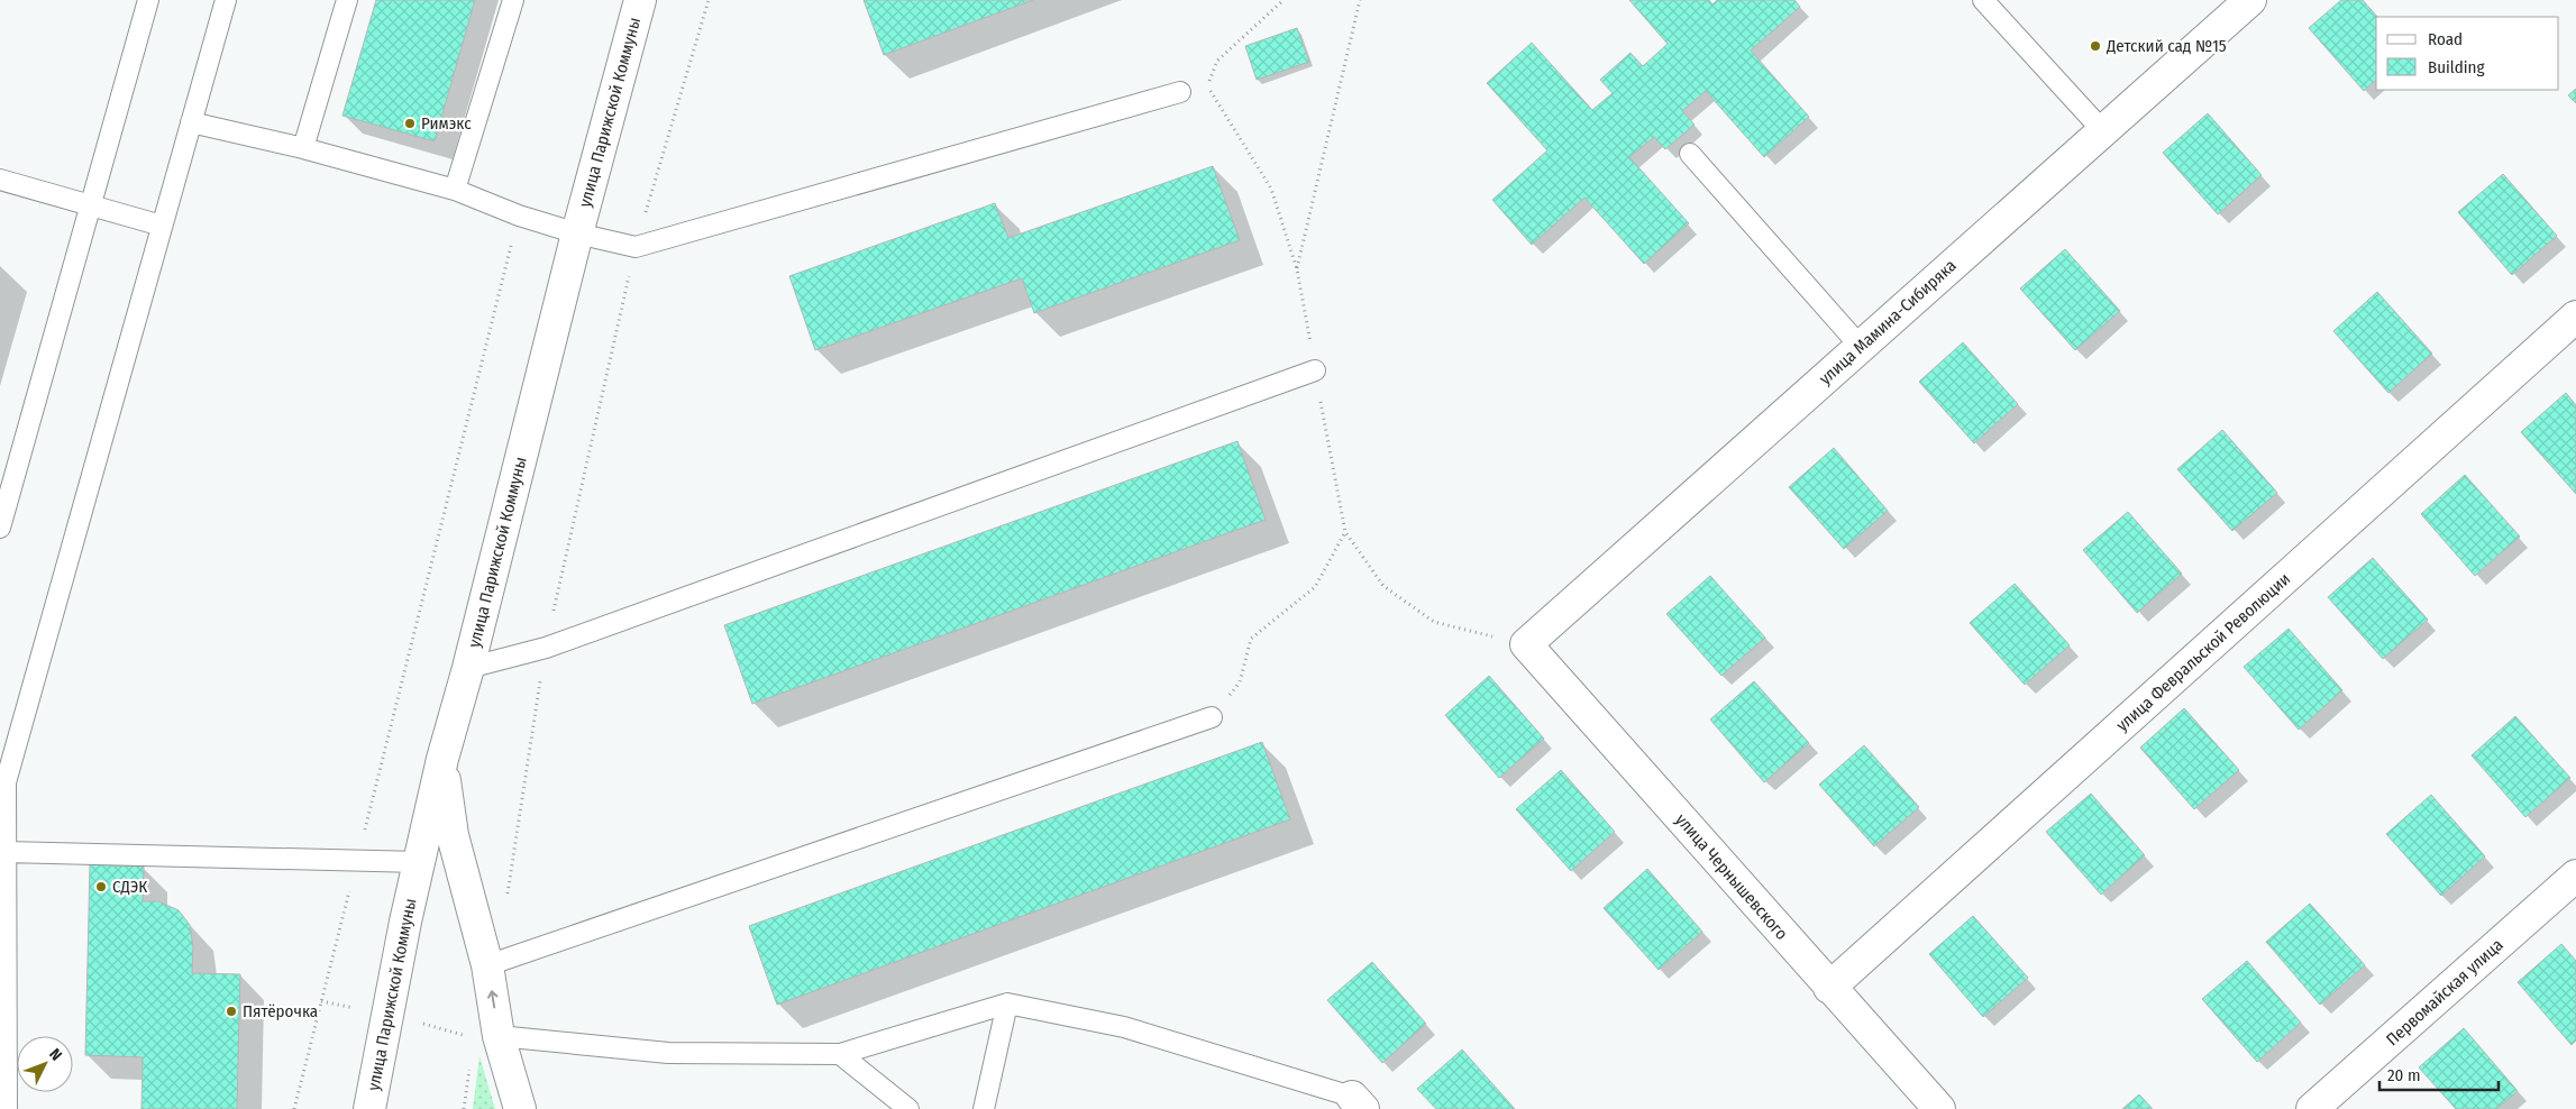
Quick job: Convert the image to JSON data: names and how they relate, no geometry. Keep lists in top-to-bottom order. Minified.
{"streets":{"street":["улица Парижской Коммуны","улица Мамина-Сибиряка","улица Февральской Революции","улица Чернышевского","Первомайская улица"]},"crossings":[["улица Мамина-Сибиряка","улица Чернышевского"],["улица Февральской Революции","улица Чернышевского"]],"places":["Детский сад №15","Римэкс","СДЭК","Пятёрочка"],"legend":["Road","Building"],"scale_bar":"20 m","north":"top right"}
